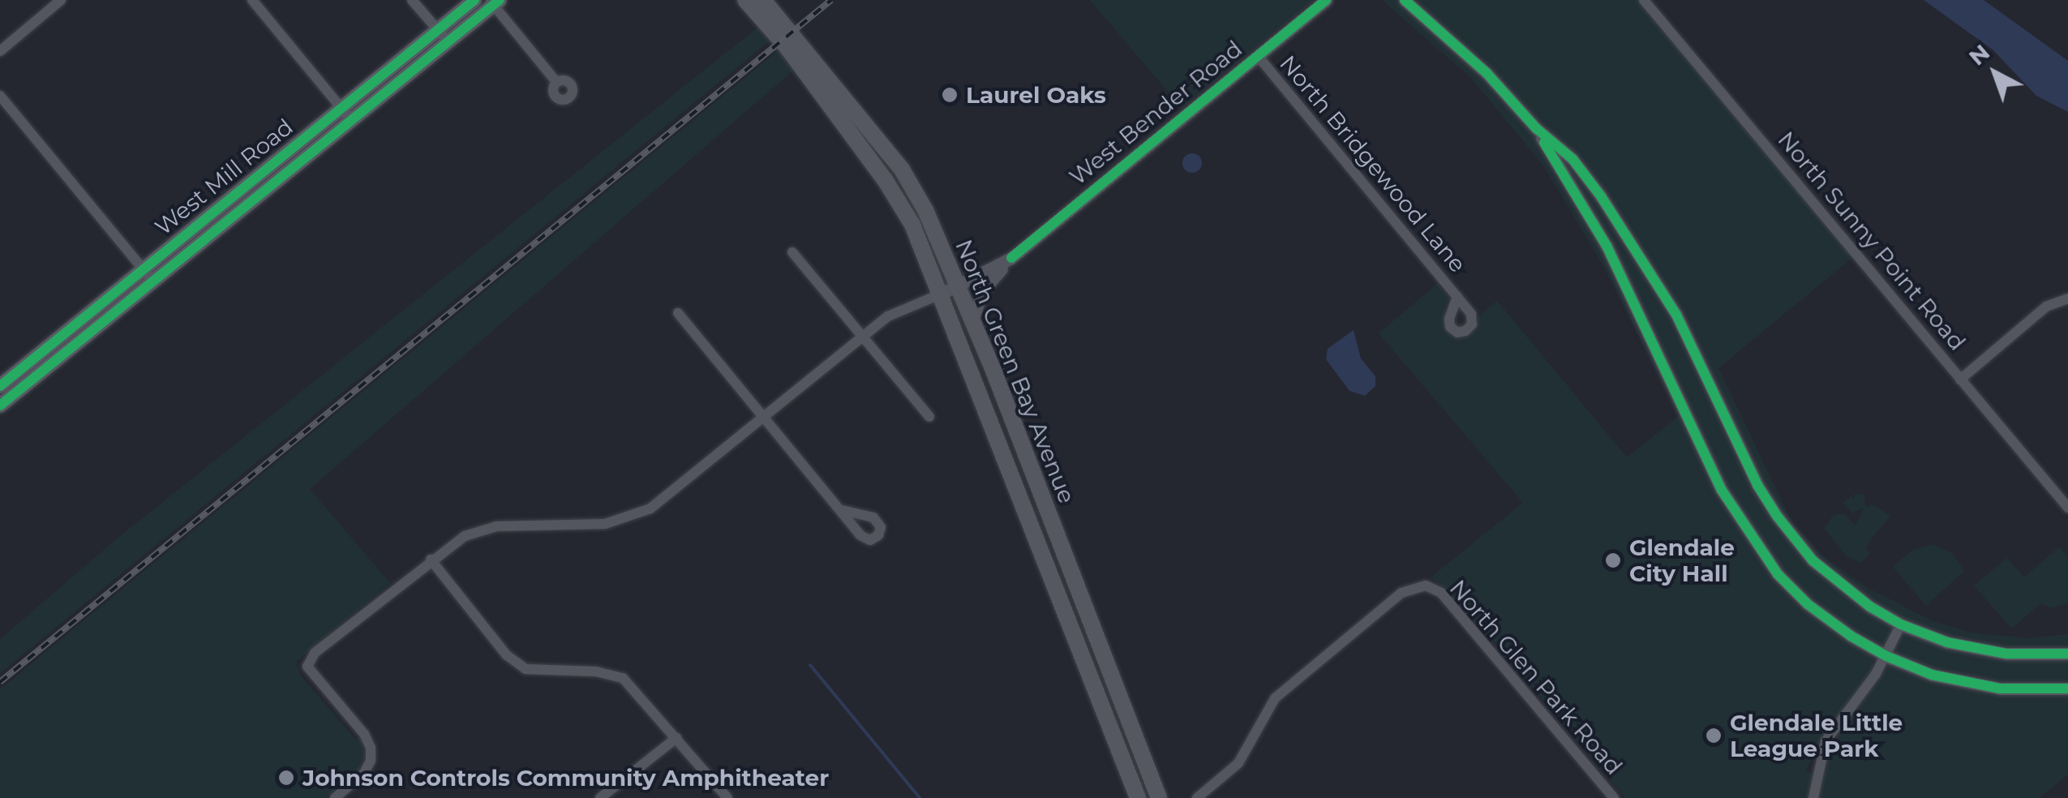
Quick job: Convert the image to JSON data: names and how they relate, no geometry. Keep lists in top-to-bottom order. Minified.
{"streets":{"main road":["West Mill Road","North Green Bay Avenue"],"street":["West Bender Road","North Bridgewood Lane","North Sunny Point Road","North Glen Park Road"]},"crossings":[["West Bender Road","North Bridgewood Lane"],["West Bender Road","North Green Bay Avenue"]],"places":["Laurel Oaks","Glendale City Hall","Glendale Little League Park","Johnson Controls Community Amphitheater"],"north":"top left"}
